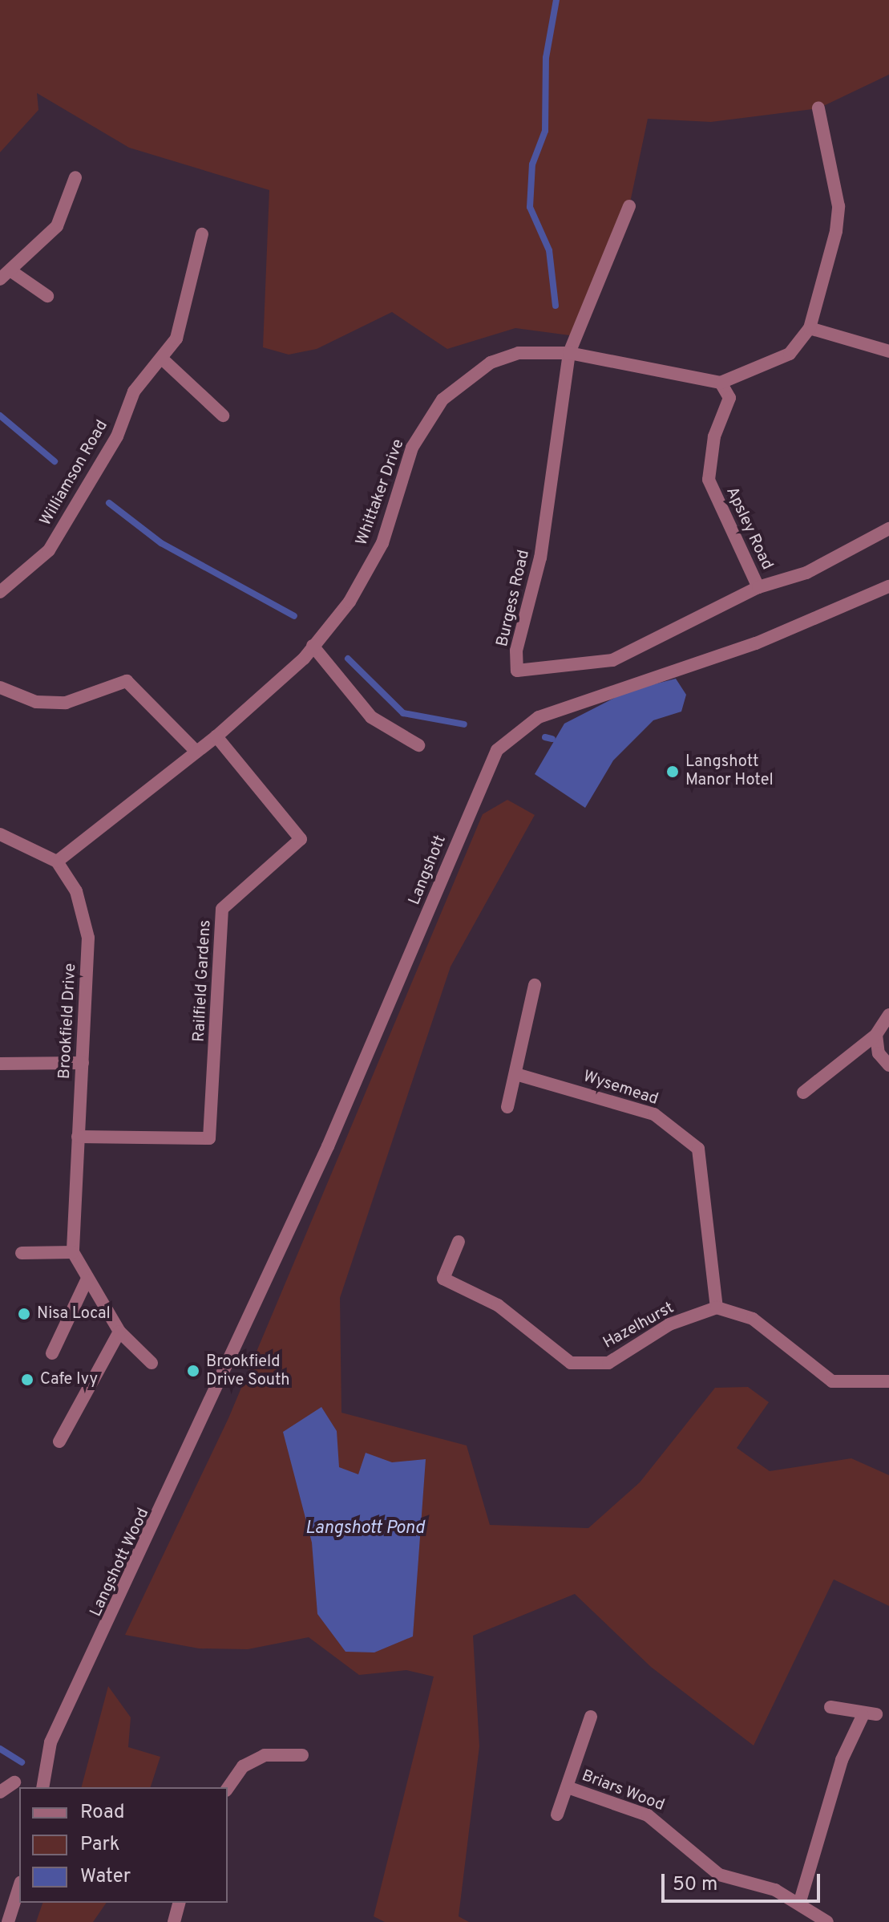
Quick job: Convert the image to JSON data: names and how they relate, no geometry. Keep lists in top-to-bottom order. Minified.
{"streets":{"street":["Williamson Road","Whittaker Drive","Apsley Road","Burgess Road","Langshott","Railfield Gardens","Brookfield Drive","Wysemead","Hazelhurst","Langshott Wood","Briars Wood"]},"crossings":[["Whittaker Drive","Apsley Road"],["Whittaker Drive","Burgess Road"],["Whittaker Drive","Railfield Gardens"],["Whittaker Drive","Brookfield Drive"],["Apsley Road","Burgess Road"],["Langshott","Langshott Wood"],["Railfield Gardens","Brookfield Drive"],["Wysemead","Hazelhurst"]],"water":["Langshott Pond"],"places":["Langshott Manor Hotel","Nisa Local","Brookfield Drive South","Cafe Ivy"],"legend":["Road","Park","Water"],"scale_bar":"50 m"}
